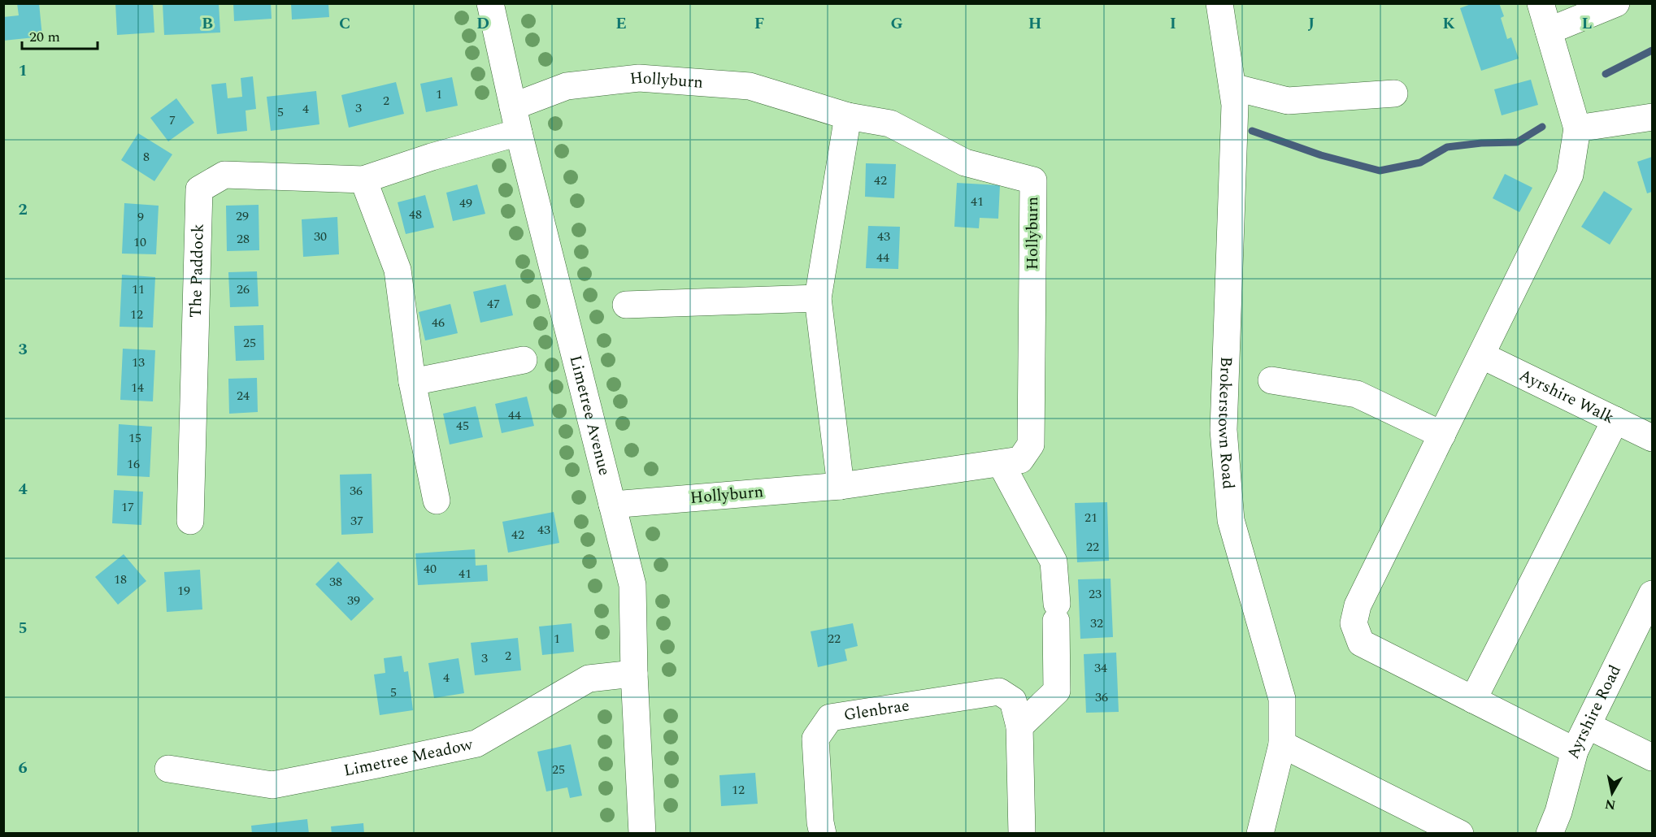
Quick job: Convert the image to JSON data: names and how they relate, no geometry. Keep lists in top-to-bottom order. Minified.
{"streets":{"street":["Hollyburn","The Paddock","Ayrshire Walk","Limetree Avenue","Brokerstown Road","Glenbrae","Ayrshire Road","Limetree Meadow"]},"crossings":[["Hollyburn","Limetree Avenue"],["The Paddock","Limetree Avenue"],["Limetree Avenue","Limetree Meadow"]],"house_numbers":["1","2","3","4","5","7","8","42","41","49","48","29","9","30","43","28","10","44","11","26","47","12","46","25","13","14","24","44","45","15","16","36","17","21","37","43","42","22","40","41","18","38","19","23","39","32","1","22","2","3","34","4","5","36","25","12"],"scale_bar":"20 m","north":"bottom","grid":{"columns":["B","C","D","E","F","G","H","I","J","K","L"],"rows":["1","2","3","4","5","6"]}}
